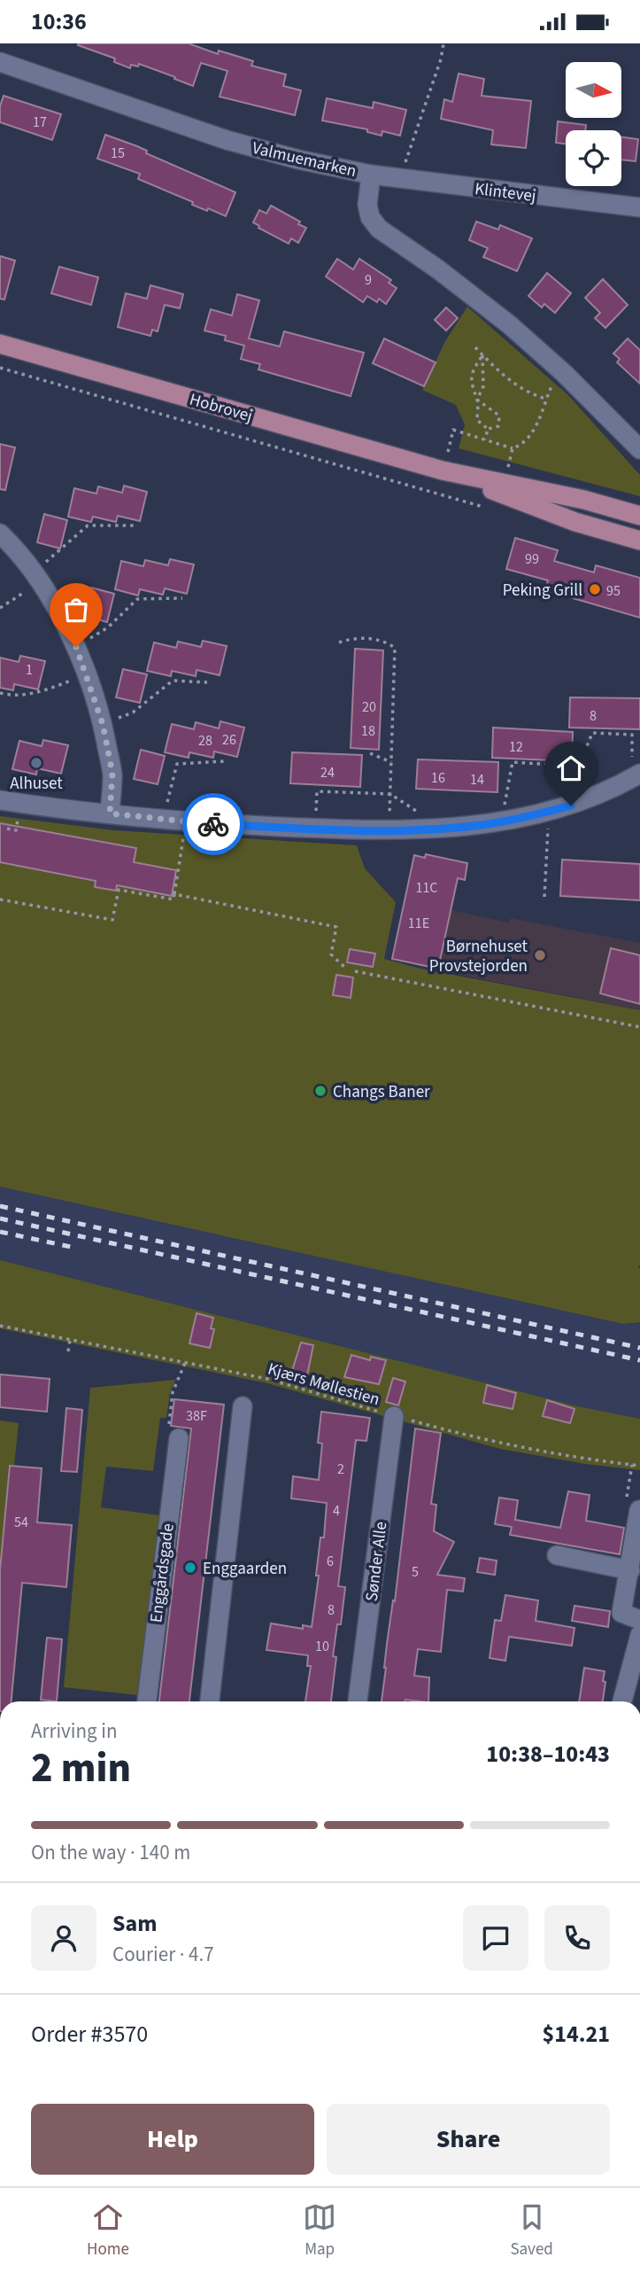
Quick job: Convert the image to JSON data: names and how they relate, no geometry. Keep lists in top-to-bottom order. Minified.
{"streets":{"main road":["Hobrovej"],"street":["Valmuemarken","Klintevej","Sønder Alle","Enggårdsgade"],"path":["Kjærs Møllestien"]},"crossings":[["Valmuemarken","Klintevej"],["Kjærs Møllestien","Sønder Alle"]],"places":["Peking Grill","Alhuset","Børnehuset Provstejorden","Changs Baner","Enggaarden"],"house_numbers":["17","15","9","99","95","1","20","8","18","26","28","12","24","16","14","11C","11E","38F","2","4","54","6","5","8","10"],"north":"right","page":{"status":"10:36","heading":["2 min","Arriving in","10:38–10:43"],"panel":["Sam","Courier · 4.7","Order #3570","$14.21"],"bar":"On the way · 140 m","buttons":["Help","Share"],"tabs":["Home","Map","Saved"]}}
